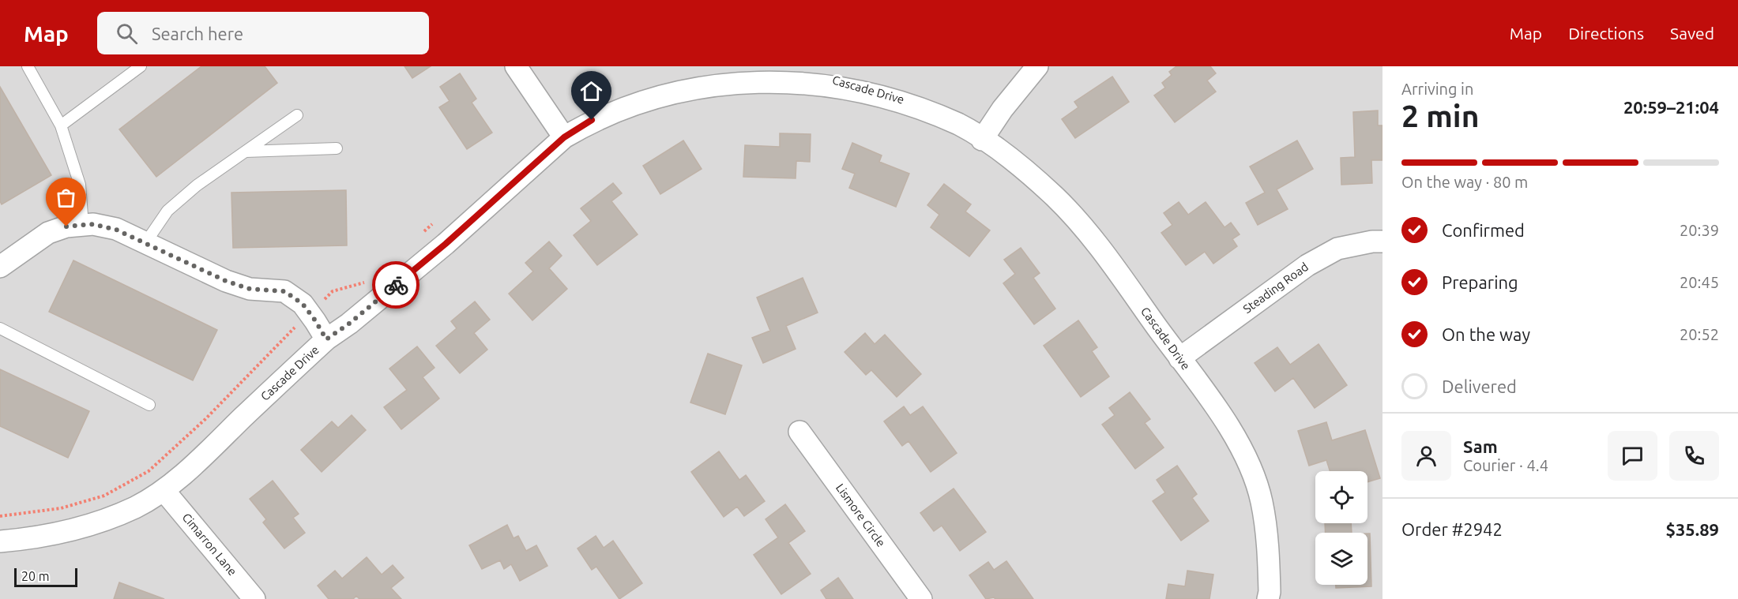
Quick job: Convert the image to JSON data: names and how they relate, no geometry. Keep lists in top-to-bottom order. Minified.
{"streets":{"street":["Cascade Drive","Steading Road","Lismore Circle","Cimarron Lane"]},"crossings":[["Cascade Drive","Steading Road"],["Cascade Drive","Cimarron Lane"]],"scale_bar":"20 m","page":{"header":"Map","search":"Search here","nav":["Map","Directions","Saved"],"heading":["2 min","Arriving in","20:59–21:04"],"panel":["Sam","Courier · 4.4","Order #2942","$35.89"],"bar":"On the way · 80 m","list":[["Confirmed","20:39"],["Preparing","20:45"],["On the way","20:52"],"Delivered"],"scale":"20 m"}}
